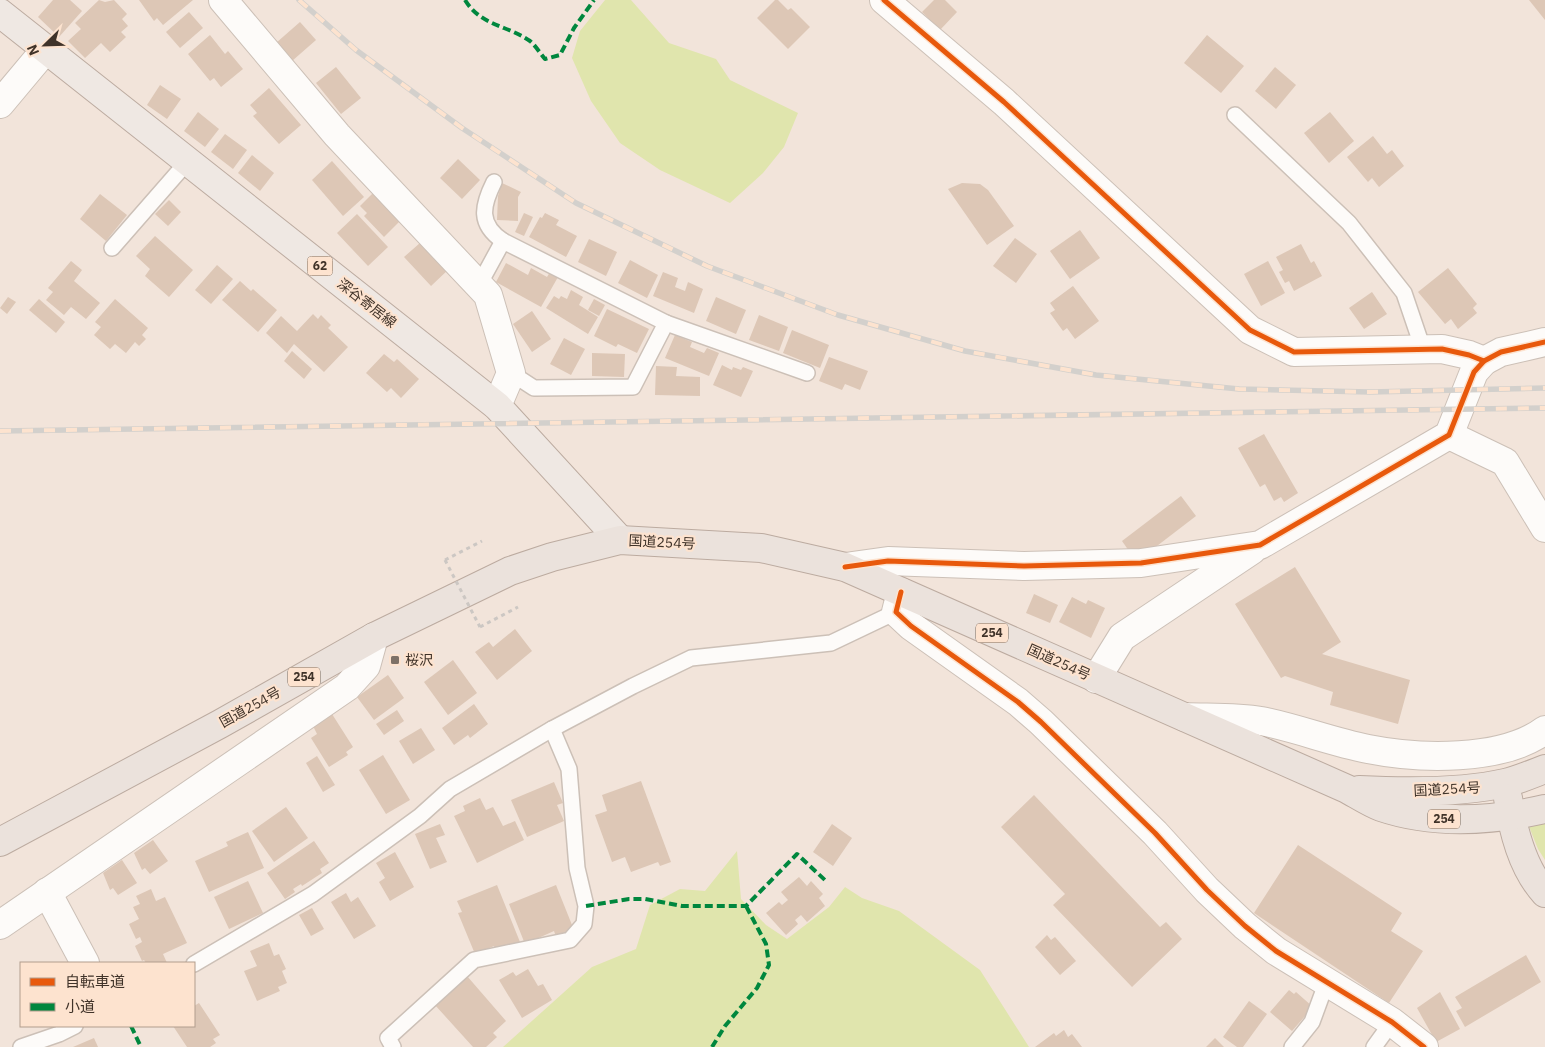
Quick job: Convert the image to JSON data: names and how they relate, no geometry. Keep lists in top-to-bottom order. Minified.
{"streets":{"highway":["国道254号","254"],"main road":["62","深谷寄居線"]},"crossings":[["深谷寄居線","国道254号"]],"places":{"transit":["桜沢"]},"legend":["自転車道","小道"],"north":"bottom left"}
